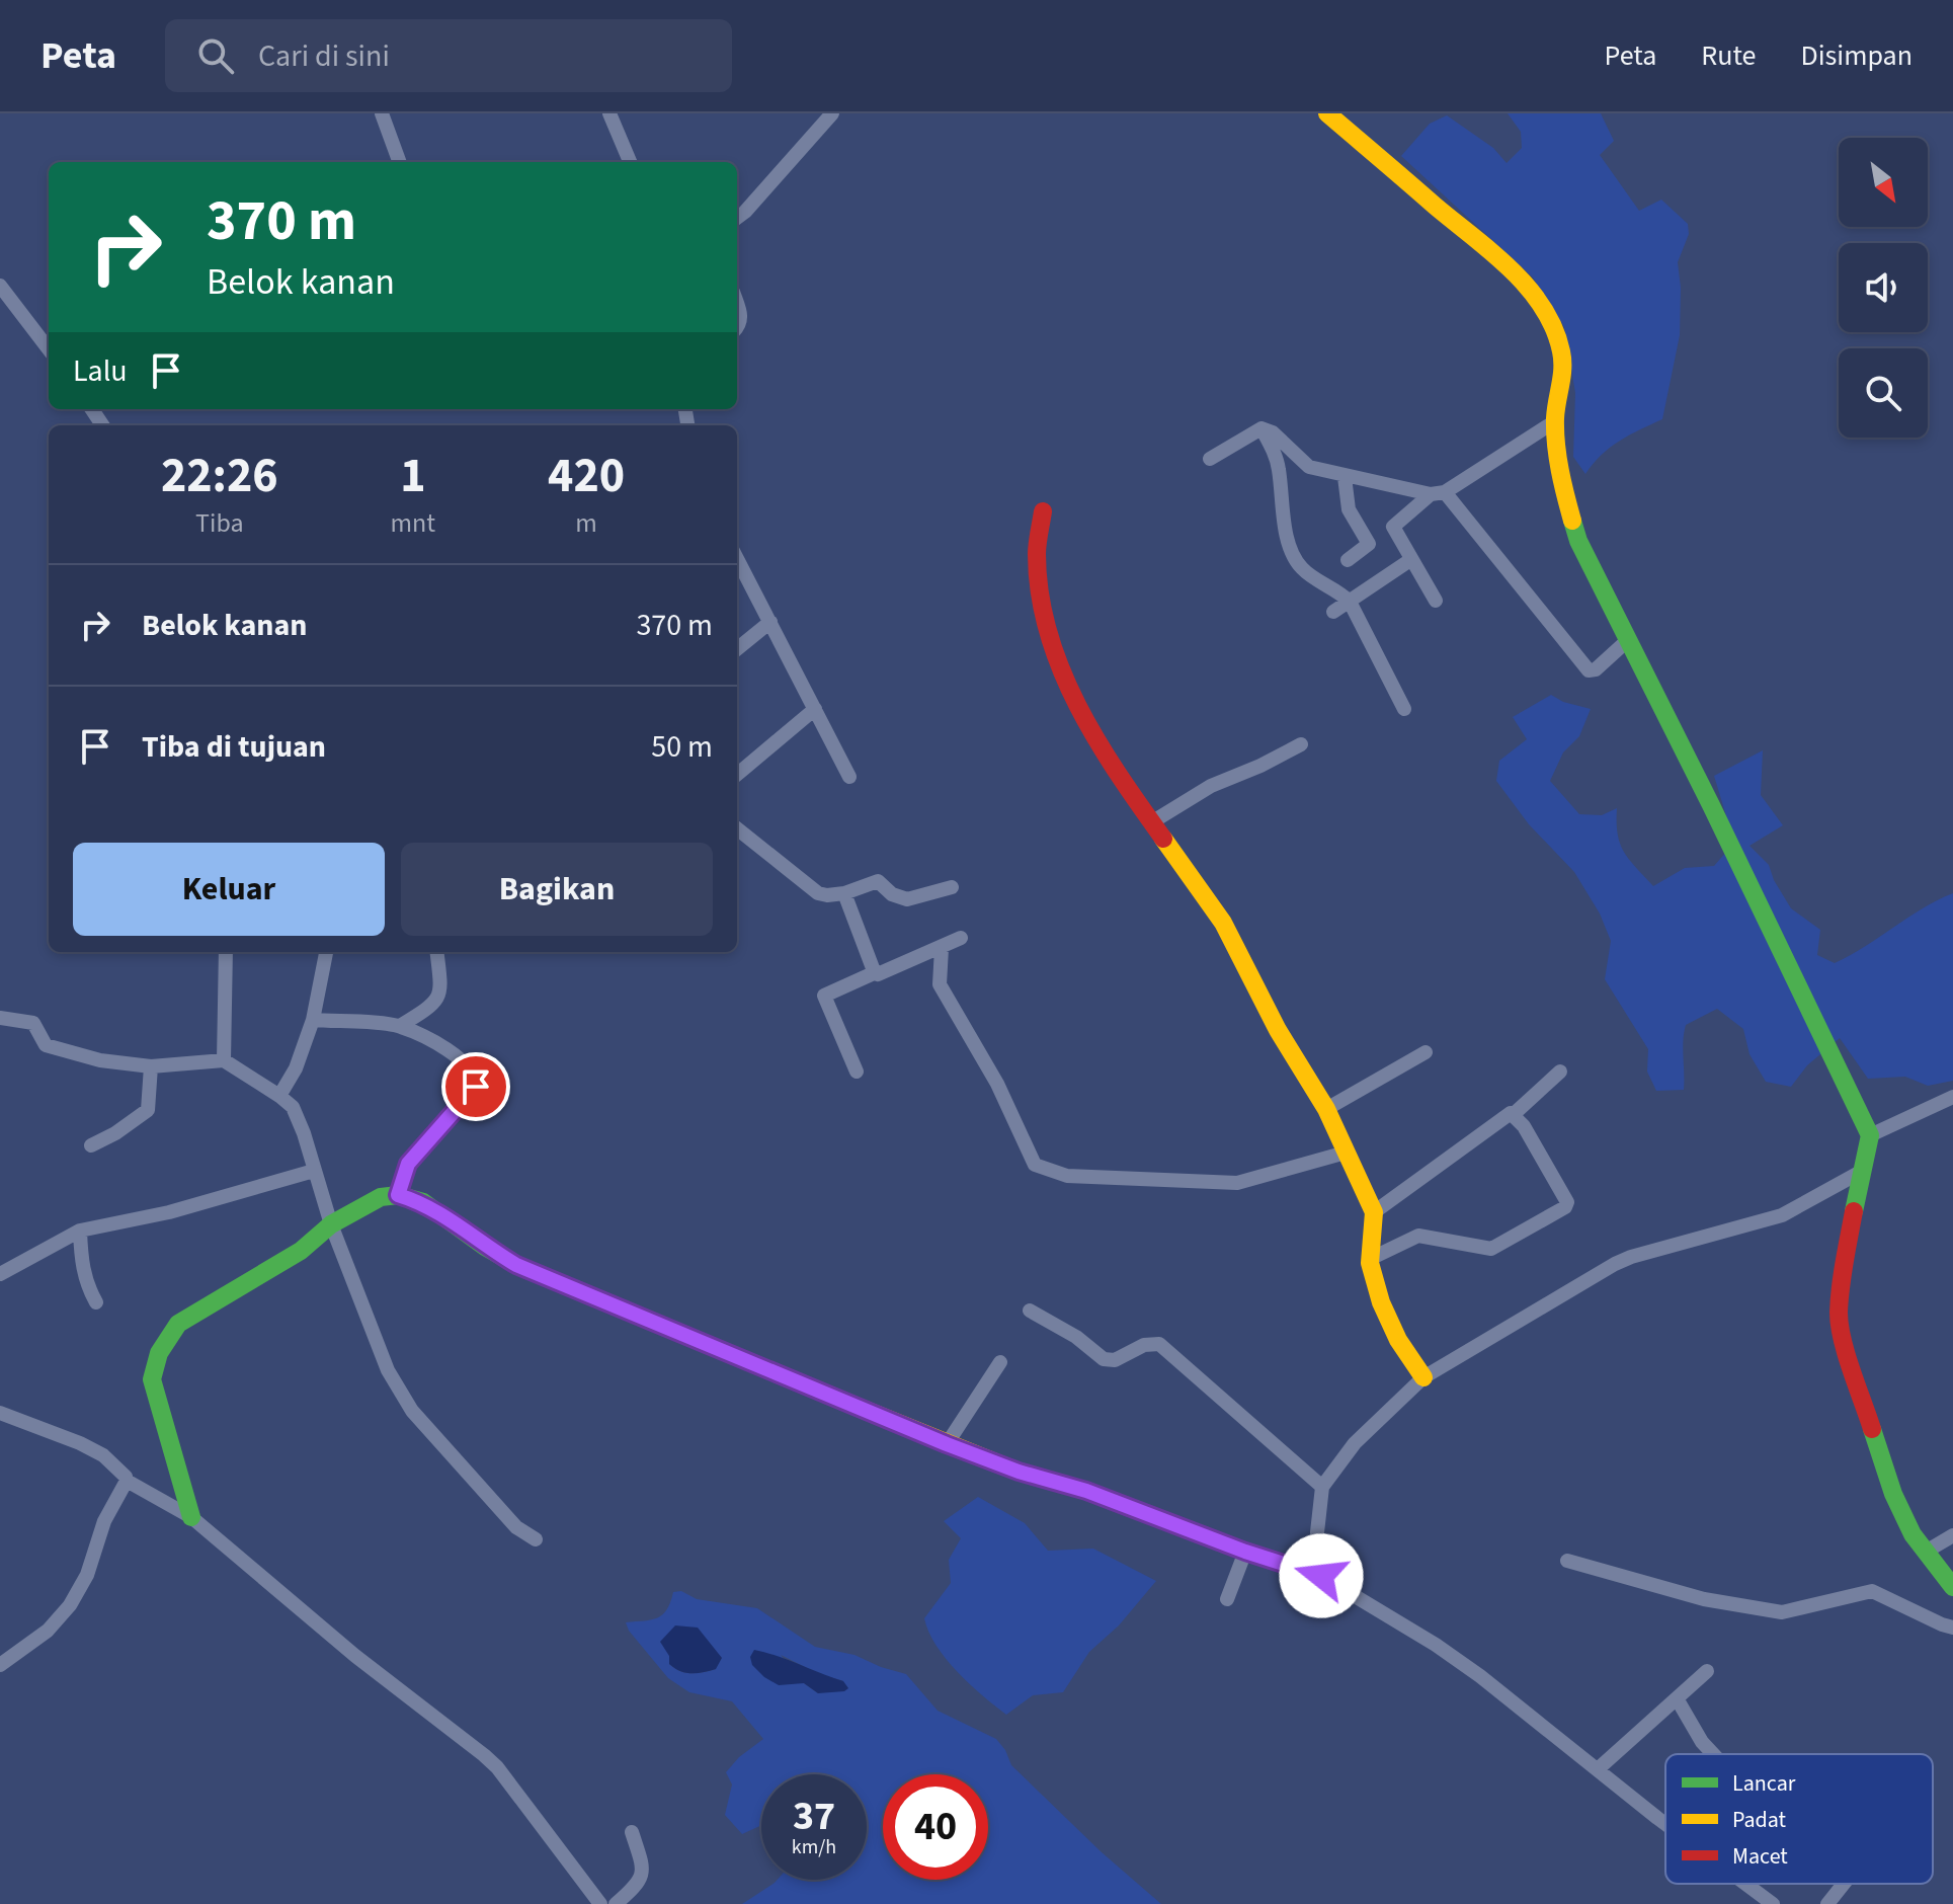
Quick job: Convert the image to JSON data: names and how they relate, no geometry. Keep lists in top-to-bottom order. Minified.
{"legend":["Lancar","Padat","Macet"],"north":"bottom right","page":{"header":"Peta","search":"Cari di sini","nav":["Peta","Rute","Disimpan"],"turn":["370 m","Belok kanan"],"then":"Lalu","eta":["22:26","Tiba","1","mnt","420","m"],"list":[{"name":"Belok kanan","value":"370 m"},{"name":"Tiba di tujuan","value":"50 m"}],"buttons":["Keluar","Bagikan"],"speed":"37 km/h","limit":"40"}}
